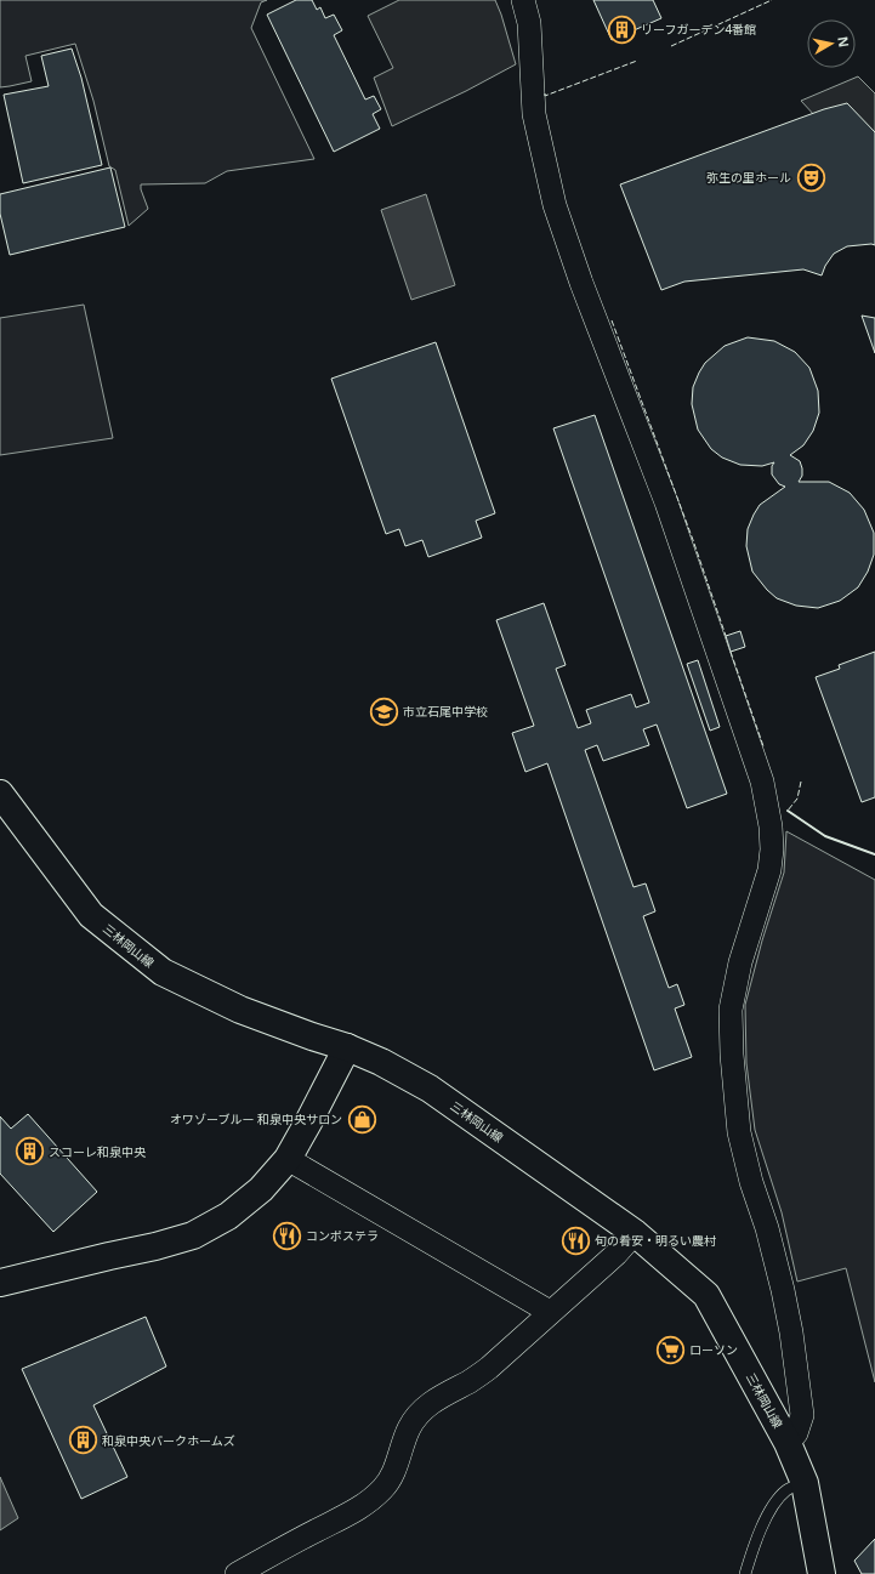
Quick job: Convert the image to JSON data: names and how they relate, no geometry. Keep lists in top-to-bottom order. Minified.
{"streets":{"main road":["三林岡山線"]},"places":{"building":["リーフガーデン4番館","スコーレ和泉中央","和泉中央パークホームズ"],"theatre":["弥生の里ホール"],"school or university":["市立石尾中学校"],"shop":["オワゾーブルー 和泉中央サロン"],"restaurant":["コンポステラ","旬の肴安・明るい農村"],"supermarket":["ローソン"]},"north":"right"}
